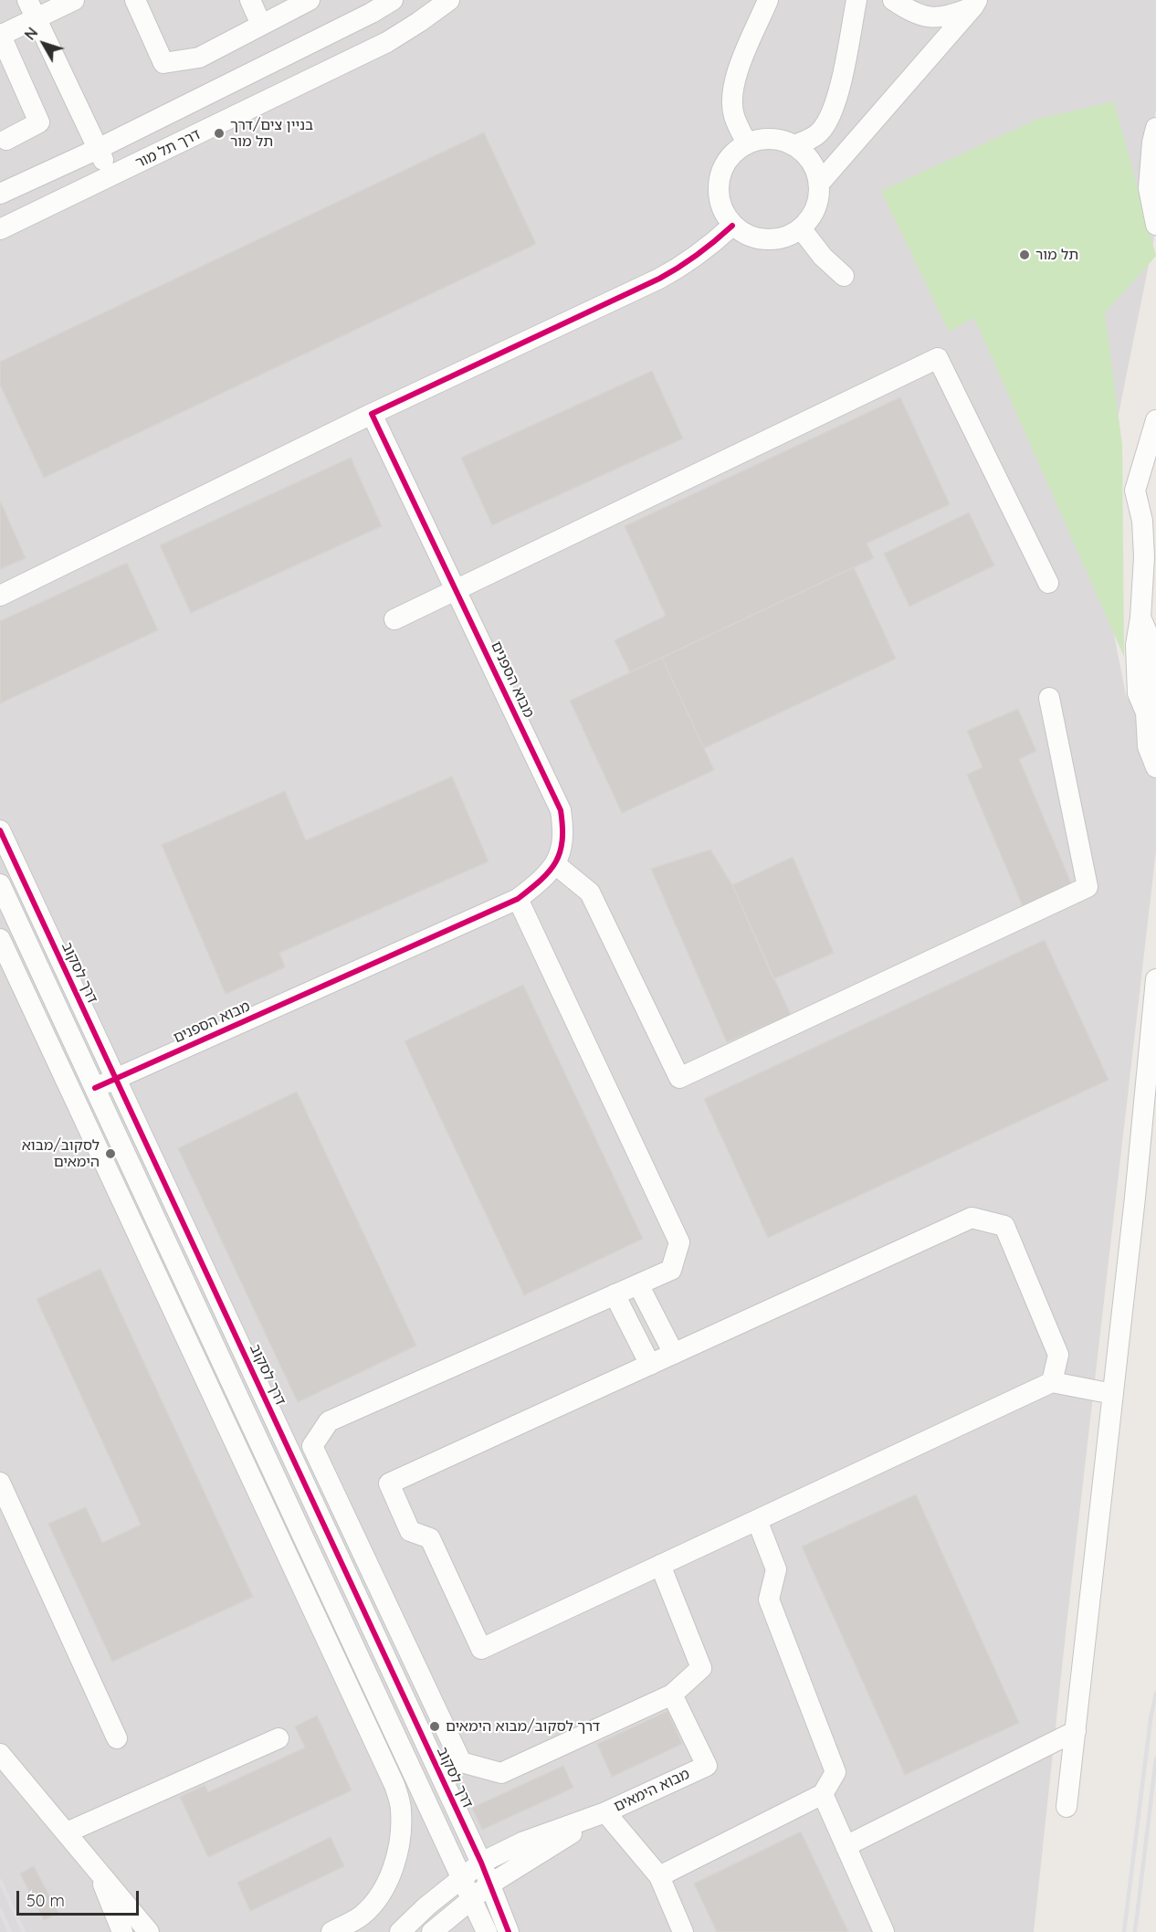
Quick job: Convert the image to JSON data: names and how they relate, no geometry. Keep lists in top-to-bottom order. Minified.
{"streets":{"street":["דרך תל מור","מבוא הספנים","דרך לסקוב","מבוא הימאים"]},"crossings":[["מבוא הספנים","דרך לסקוב"],["דרך לסקוב","מבוא הימאים"]],"places":["בניין צים/דרך תל מור","תל מור","לסקוב/מבוא הימאים","דרך לסקוב/מבוא הימאים"],"scale_bar":"50 m","north":"top left"}
